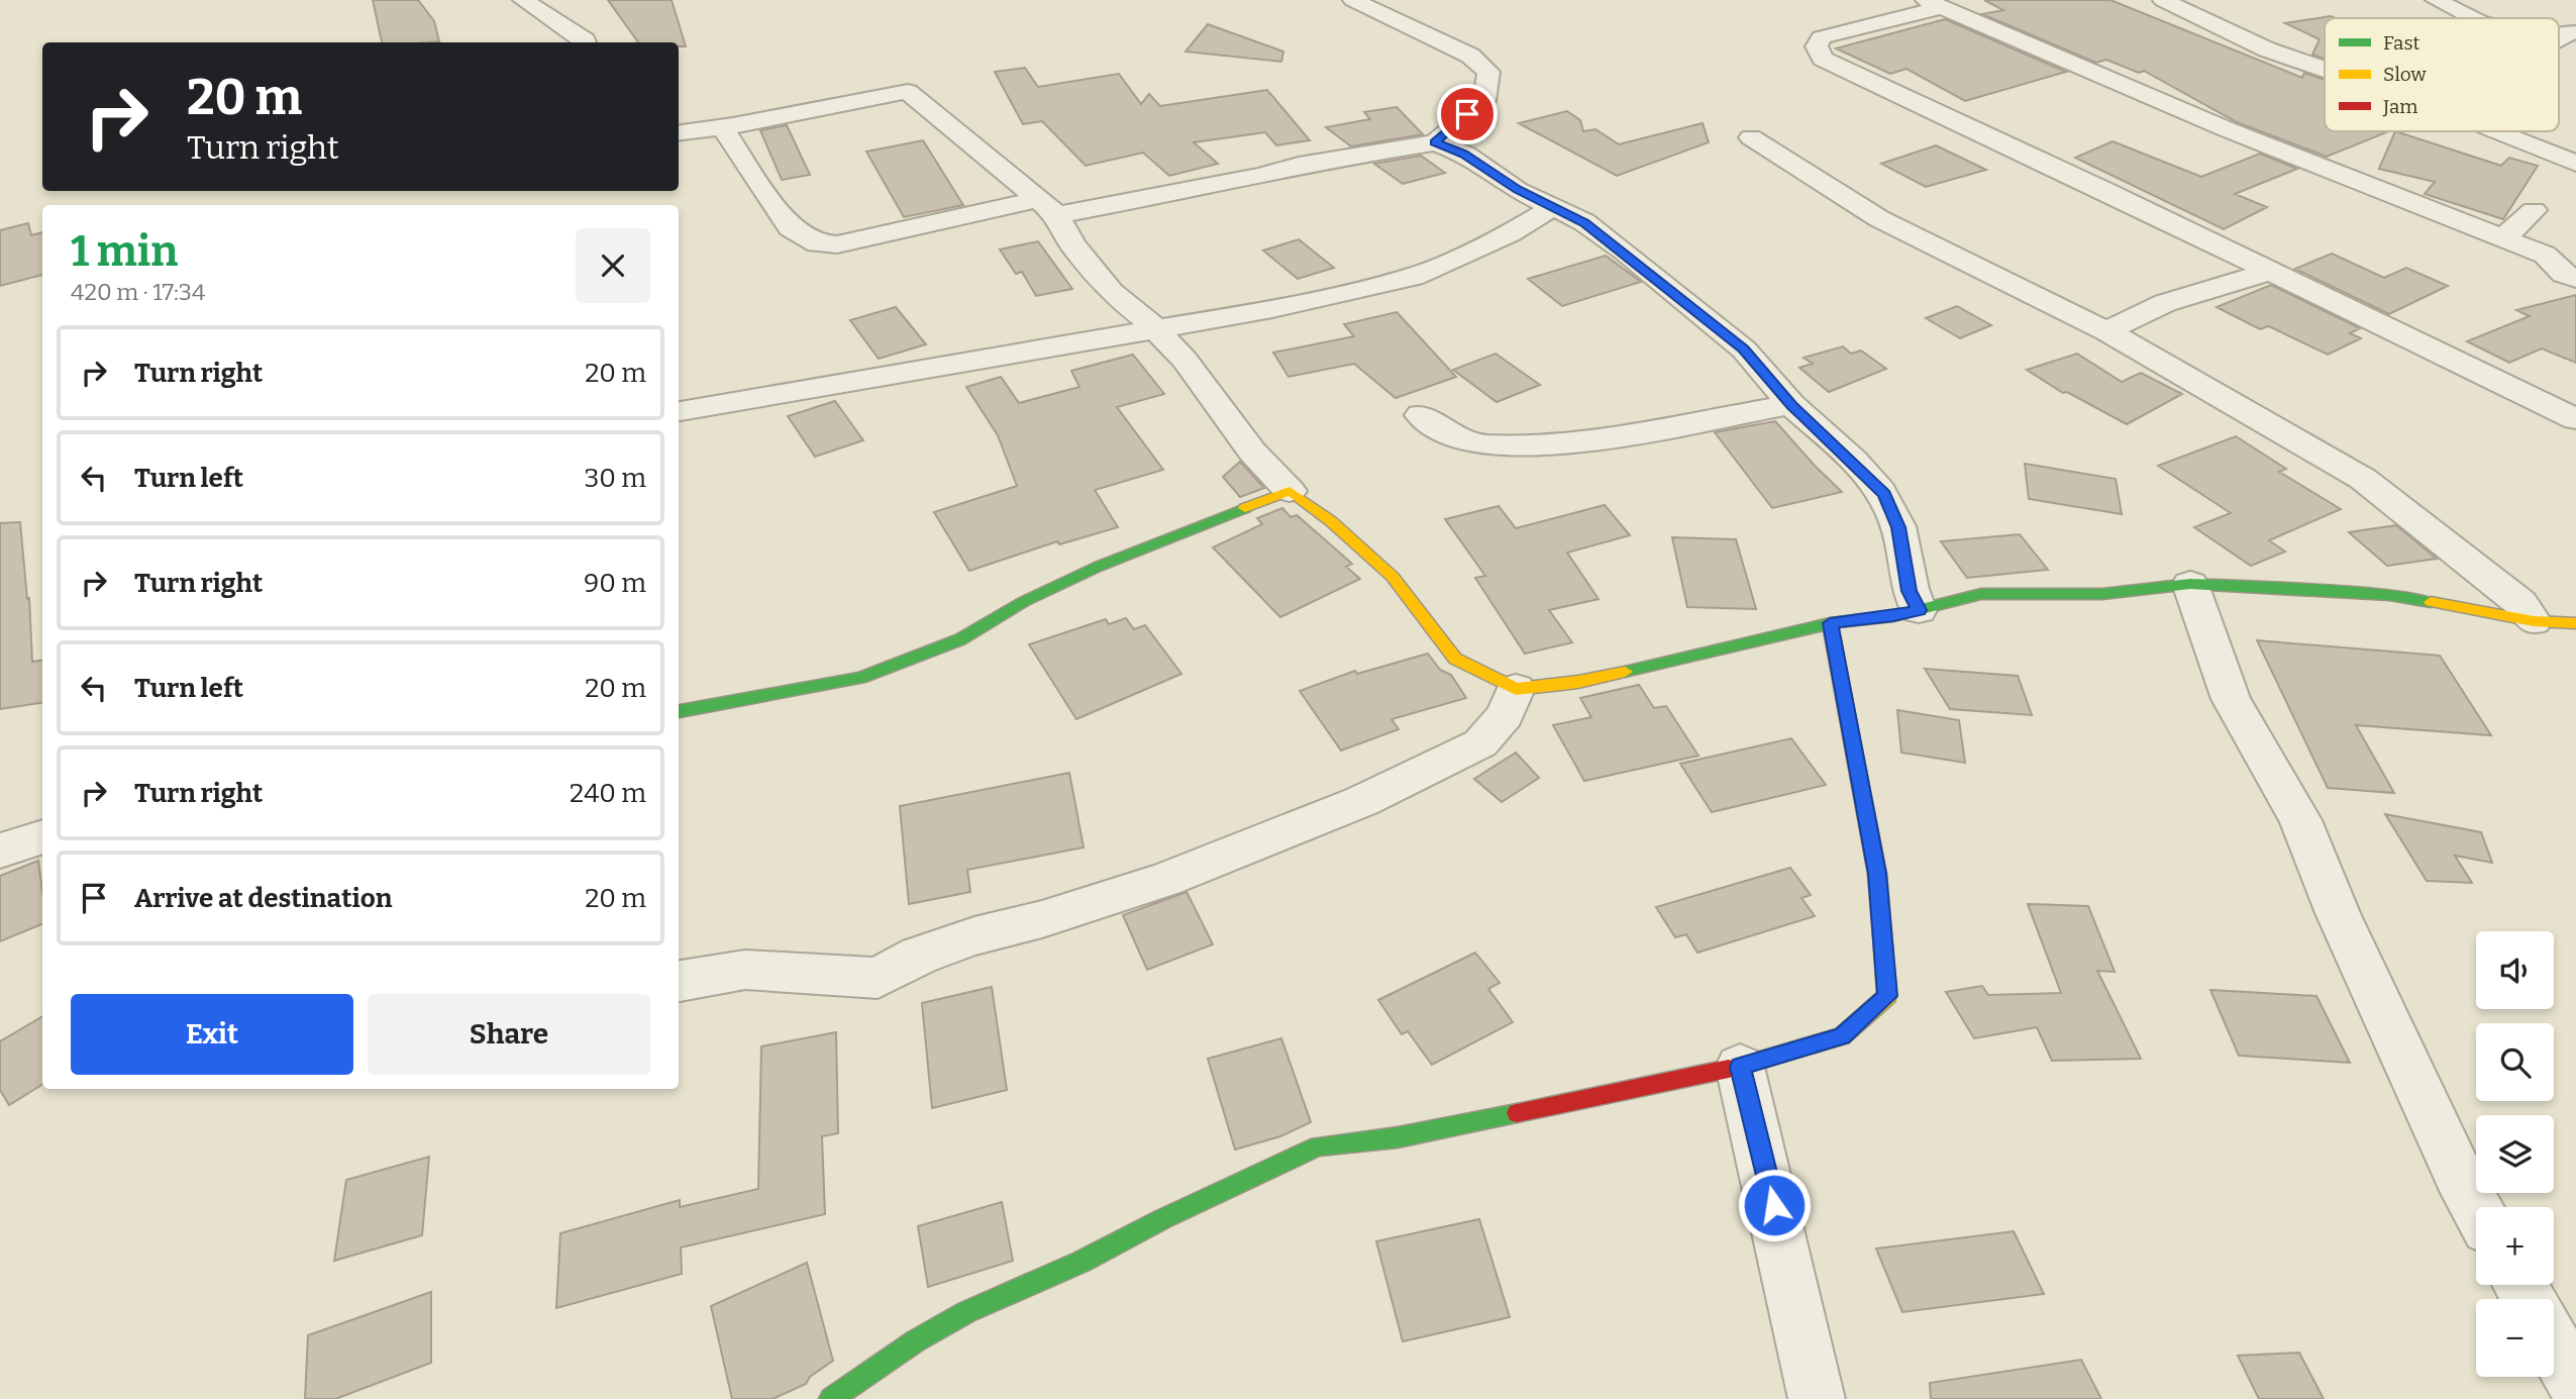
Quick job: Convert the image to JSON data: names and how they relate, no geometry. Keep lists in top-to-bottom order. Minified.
{"legend":["Fast","Slow","Jam"],"page":{"turn":["20 m","Turn right"],"heading":["1 min","420 m · 17:34"],"list":[{"name":"Turn right","value":"20 m"},{"name":"Turn left","value":"30 m"},{"name":"Turn right","value":"90 m"},{"name":"Turn left","value":"20 m"},{"name":"Turn right","value":"240 m"},{"name":"Arrive at destination","value":"20 m"}],"map_buttons":["+","−"],"buttons":["Exit","Share"]}}
